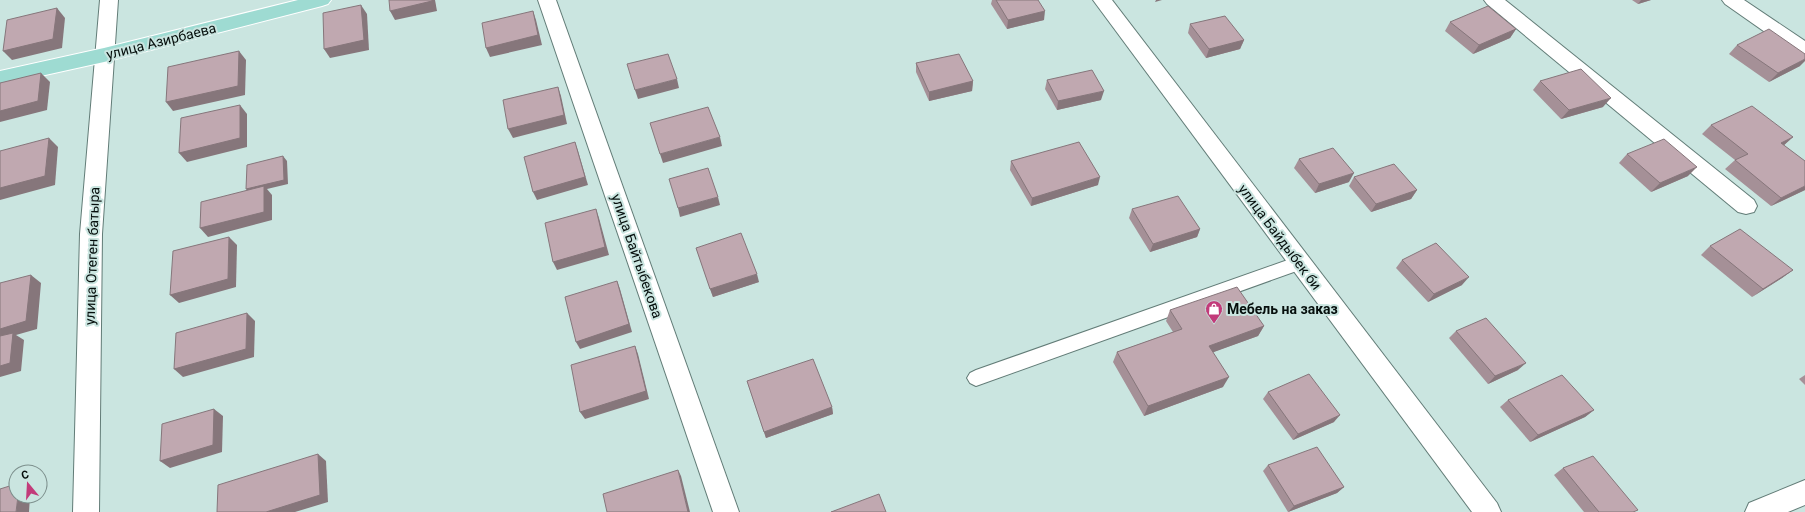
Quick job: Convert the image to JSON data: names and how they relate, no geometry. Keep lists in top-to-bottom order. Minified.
{"streets":{"main road":["улица Азирбаева"],"street":["улица Байдыбек би","улица Отеген батыра","улица Байтыбекова"]},"crossings":[["улица Азирбаева","улица Отеген батыра"]],"places":{"shop":["Мебель на заказ"]},"north":"top"}
